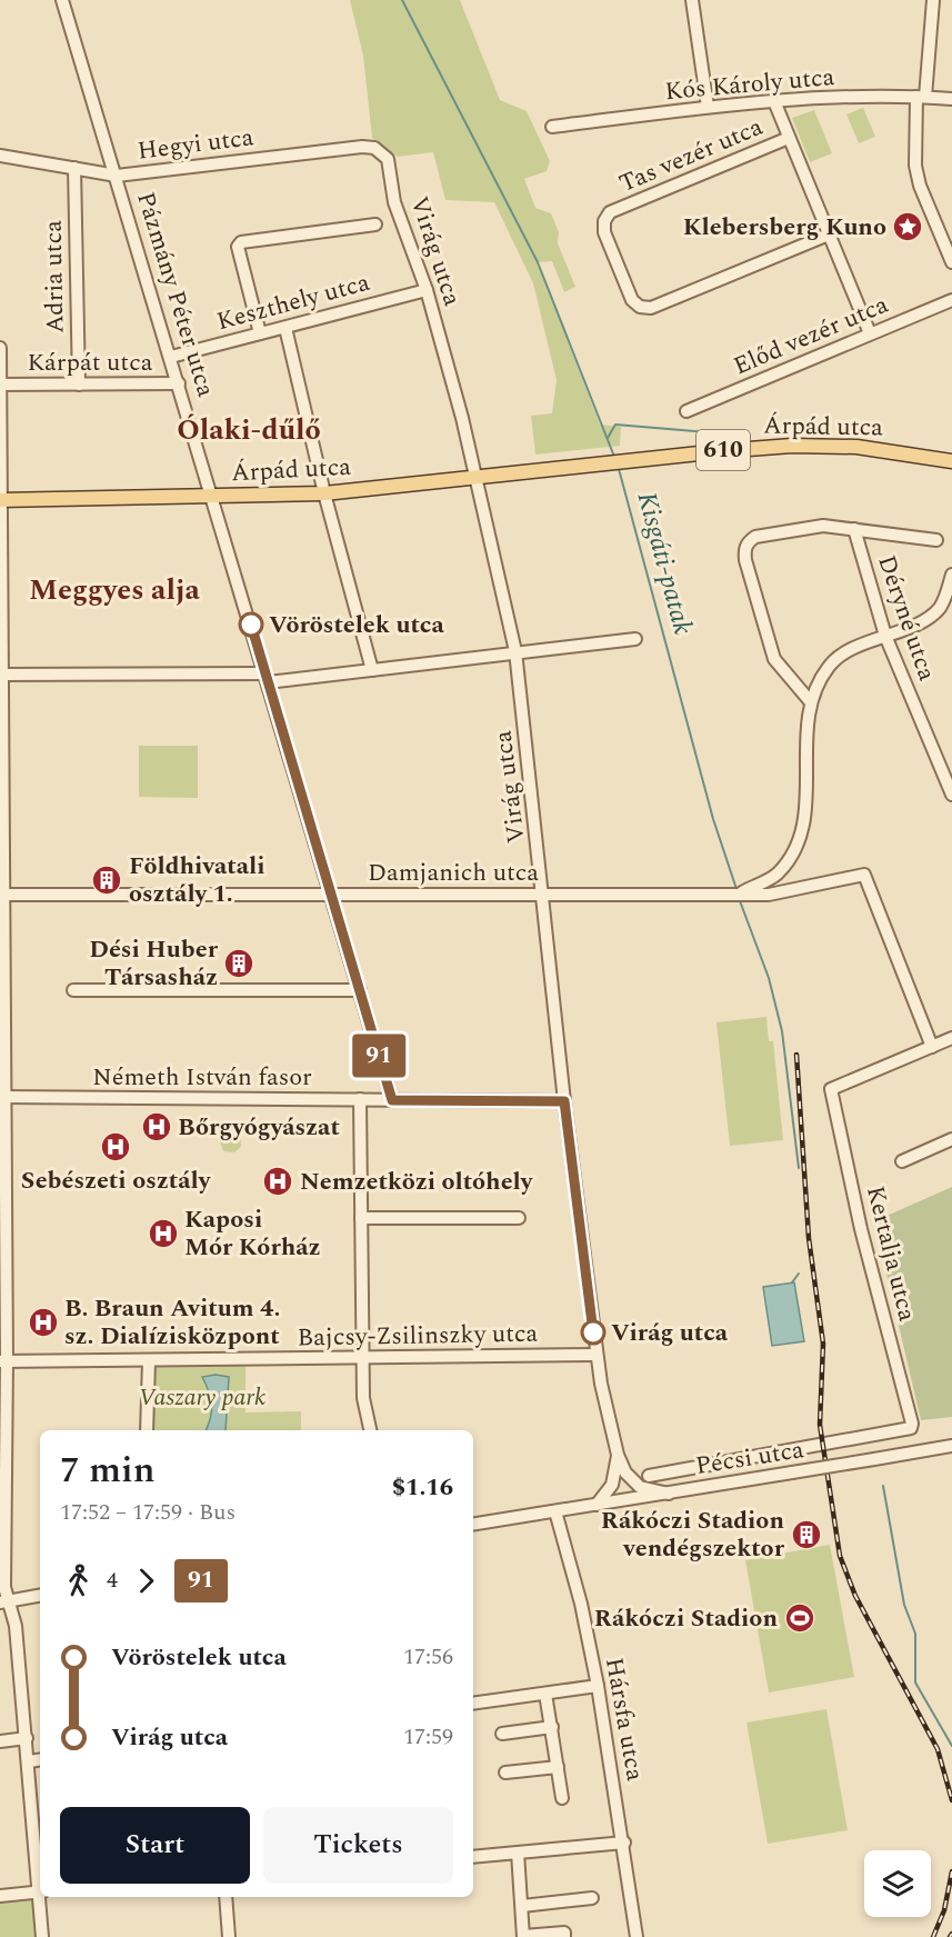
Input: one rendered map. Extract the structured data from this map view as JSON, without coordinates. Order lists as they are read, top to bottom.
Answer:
{
  "streets": {
    "main road": ["Árpád utca", "610"],
    "street": [
      "Kós Károly utca",
      "Hegyi utca",
      "Tas vezér utca",
      "Virág utca",
      "Adria utca",
      "Pázmány Péter utca",
      "Keszthely utca",
      "Előd vezér utca",
      "Kárpát utca",
      "Déryné utca",
      "Damjanich utca",
      "Németh István fasor",
      "Kertalja utca",
      "Bajcsy-Zsilinszky utca",
      "Pécsi utca",
      "Hársfa utca"
    ]
  },
  "crossings": [
    ["Hegyi utca", "Virág utca"],
    ["Hegyi utca", "Adria utca"],
    ["Hegyi utca", "Pázmány Péter utca"],
    ["Virág utca", "Keszthely utca"],
    ["Virág utca", "Árpád utca"],
    ["Virág utca", "Damjanich utca"],
    ["Virág utca", "Németh István fasor"],
    ["Virág utca", "Bajcsy-Zsilinszky utca"],
    ["Virág utca", "Pécsi utca"],
    ["Adria utca", "Kárpát utca"],
    ["Pázmány Péter utca", "Keszthely utca"],
    ["Pázmány Péter utca", "Kárpát utca"],
    ["Pázmány Péter utca", "Árpád utca"],
    ["Pázmány Péter utca", "Damjanich utca"],
    ["Pázmány Péter utca", "Németh István fasor"],
    ["Damjanich utca", "Kertalja utca"],
    ["Pécsi utca", "Hársfa utca"]
  ],
  "districts": ["Ólaki-dűlő", "Meggyes alja"],
  "water": ["Kisgáti-patak"],
  "parks": ["Vaszary park"],
  "places": {
    "place": ["Klebersberg Kuno"],
    "other": ["Vöröstelek utca", "Virág utca"],
    "building": ["Földhivatali osztály 1.", "Dési Huber Társasház", "Rákóczi Stadion vendégszektor"],
    "hospital": [
      "Bőrgyógyászat",
      "Sebészeti osztály",
      "Nemzetközi oltóhely",
      "Kaposi Mór Kórház",
      "B. Braun Avitum 4. sz. Dialízisközpont"
    ],
    "sports": ["Rákóczi Stadion"]
  },
  "lines": ["bus line 91"],
  "page": {
    "on_map": "91",
    "heading": ["7 min", "17:52 – 17:59 · Bus", "$1.16"],
    "legs": ["4", "91"],
    "list": [
      {
        "name": "Vöröstelek utca",
        "value": "17:56"
      },
      {
        "name": "Virág utca",
        "value": "17:59"
      }
    ],
    "buttons": ["Start", "Tickets"]
  }
}
